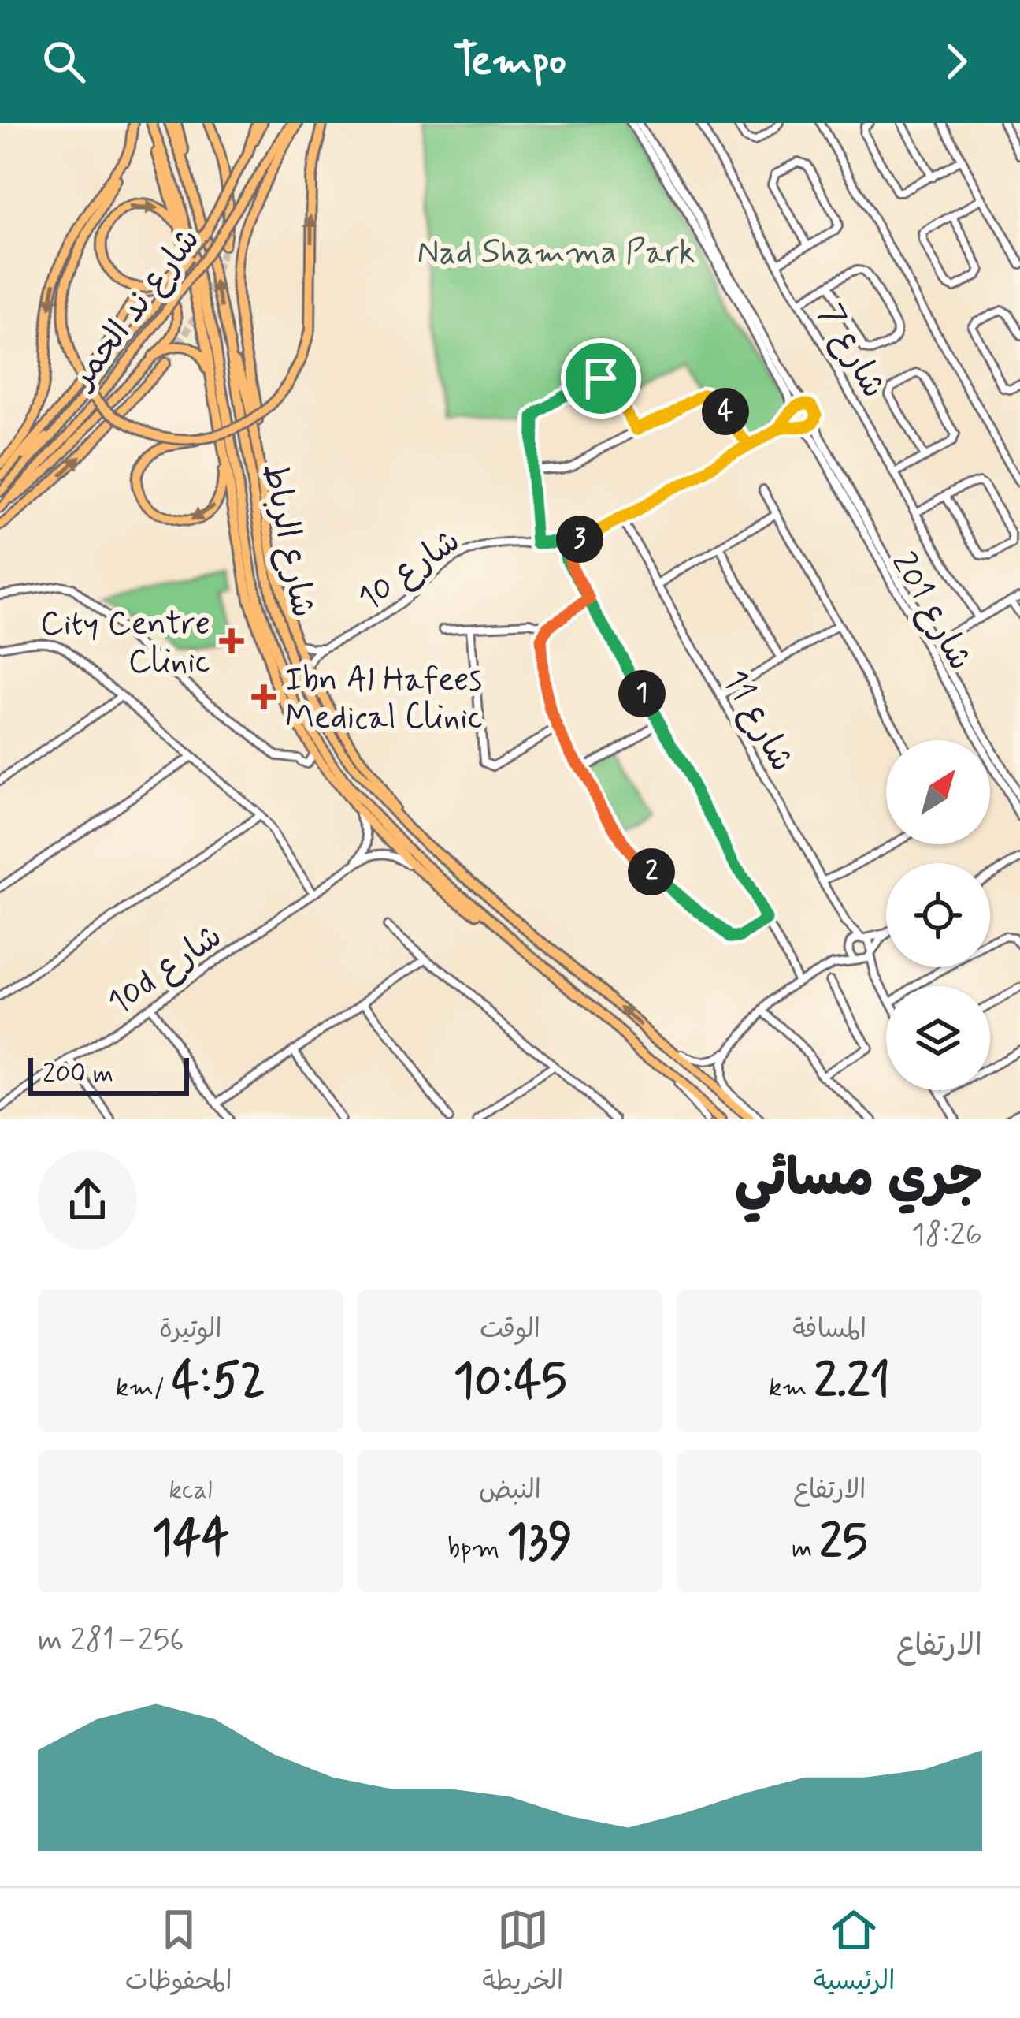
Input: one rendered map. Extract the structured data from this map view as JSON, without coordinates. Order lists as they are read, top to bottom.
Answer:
{
  "streets": {
    "highway": ["شارع الرباط"],
    "main road": ["شارع ند الحمر"],
    "street": [
      "شارع 7",
      "شارع 10",
      "شارع 201",
      "شارع 11",
      "10d شارع"
    ]
  },
  "crossings": [
    ["شارع 10", "شارع 201"],
    ["شارع 10", "شارع 11"]
  ],
  "parks": ["Nad Shamma Park"],
  "places": {
    "health": ["City Centre Clinic", "Ibn Al Hafees Medical Clinic"]
  },
  "scale_bar": "200 m",
  "north": "top right",
  "page": {
    "header": "Tempo",
    "pins": [
      "4",
      "3",
      "1",
      "2"
    ],
    "scale": "200 m",
    "heading": ["جري مسائي", "18:26"],
    "stats": [
      ["المسافة", "2.21 km"],
      ["الوقت", "10:45"],
      ["الوتيرة", "4:52 /km"],
      ["الارتفاع", "25 m"],
      ["النبض", "139 bpm"],
      ["kcal", "144"]
    ],
    "chart": ["الارتفاع", "256–281 m"],
    "tabs": ["الرئيسية", "الخريطة", "المحفوظات"]
  }
}
